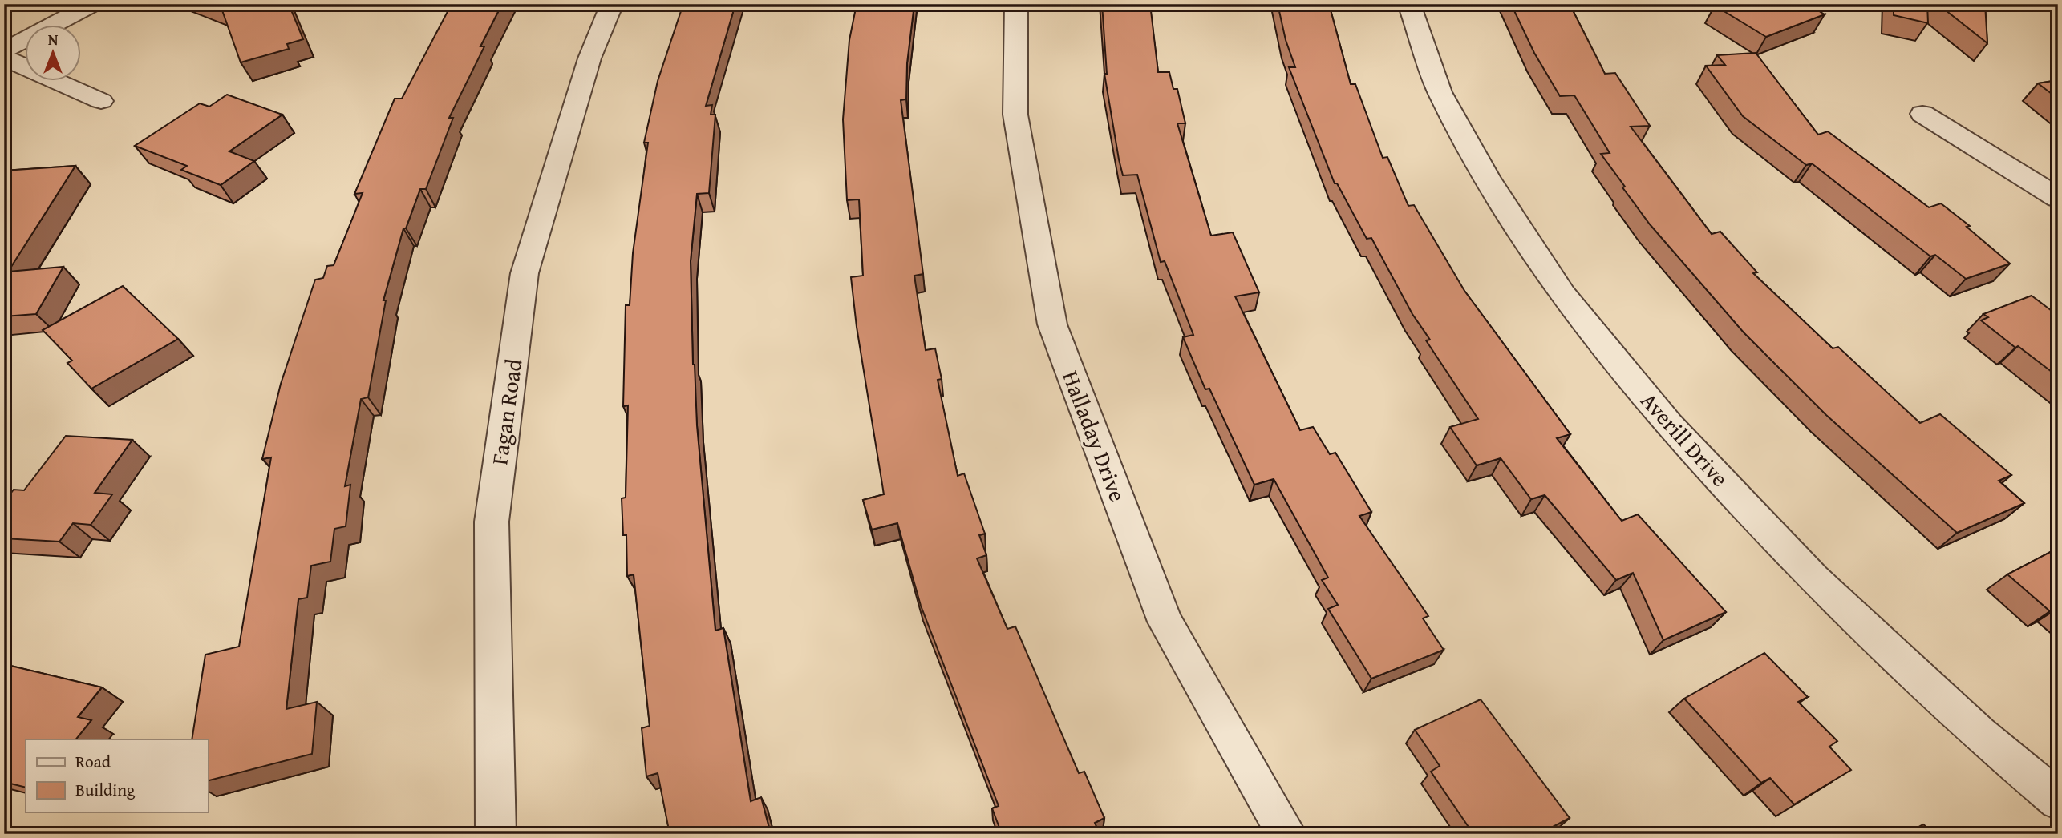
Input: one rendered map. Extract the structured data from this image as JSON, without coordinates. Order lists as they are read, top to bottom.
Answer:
{
  "streets": {
    "street": ["Fagan Road", "Halladay Drive", "Averill Drive"]
  },
  "legend": ["Road", "Building"],
  "north": "top"
}
